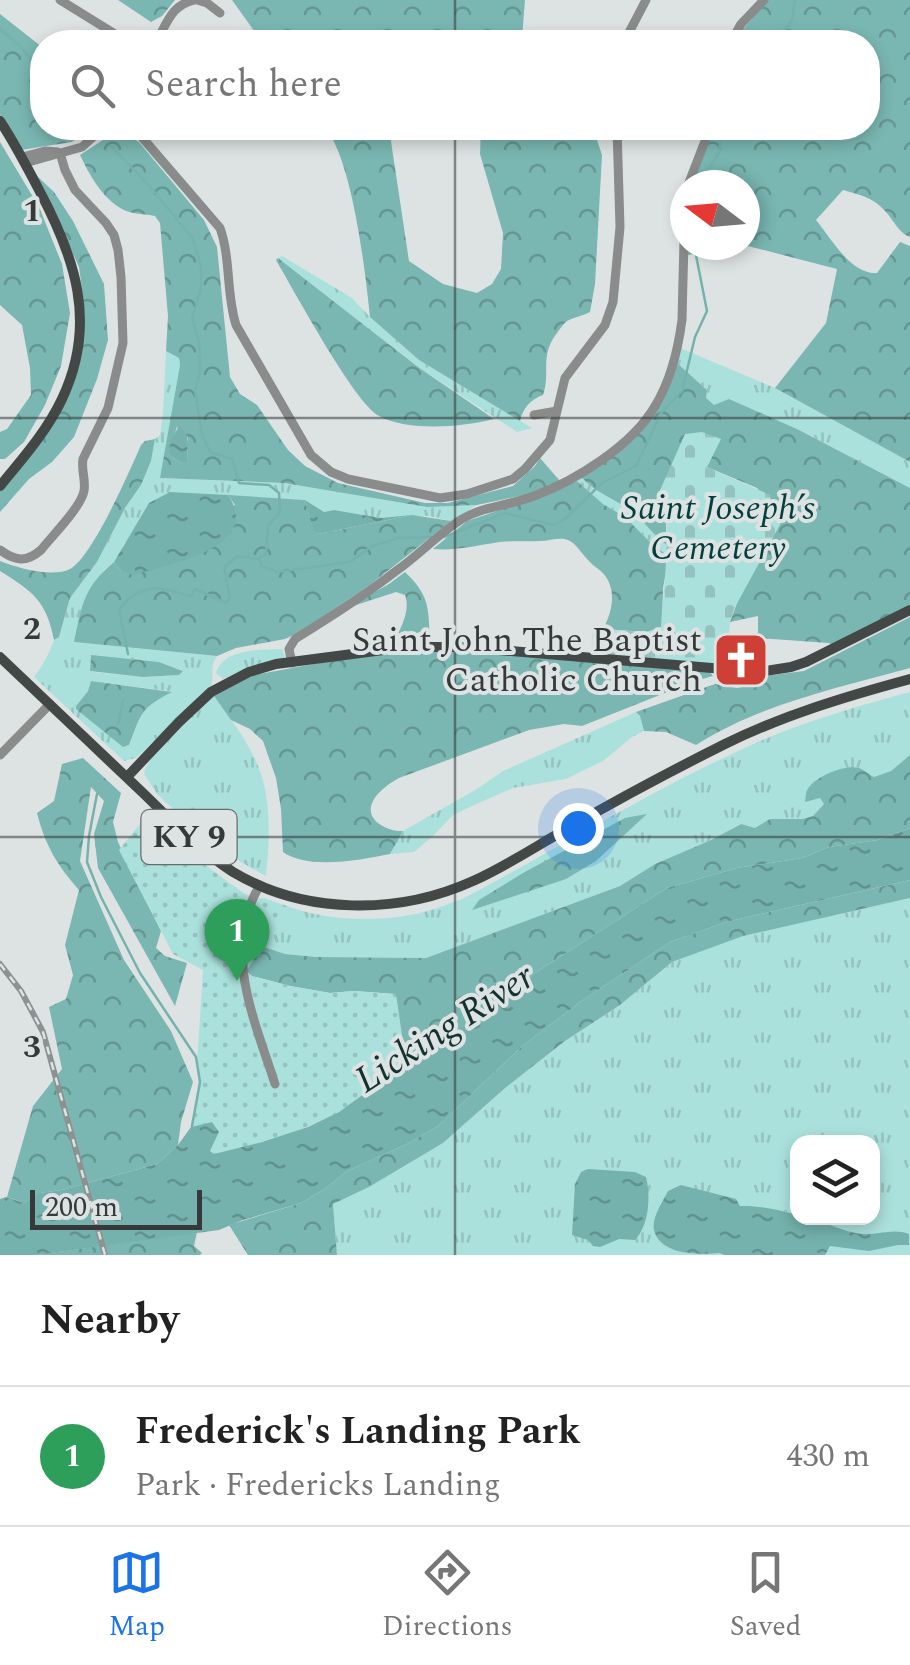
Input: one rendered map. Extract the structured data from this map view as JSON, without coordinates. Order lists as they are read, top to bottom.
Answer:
{
  "streets": {
    "main road": ["KY 9"]
  },
  "water": ["Licking River"],
  "parks": ["Saint Joseph’s Cemetery"],
  "places": {
    "church": ["Saint John The Baptist Catholic Church"]
  },
  "scale_bar": "200 m",
  "north": "left",
  "page": {
    "search": "Search here",
    "pins": "1",
    "scale": "200 m",
    "heading": "Nearby",
    "list": [
      {
        "mark": "1",
        "name": "Frederick's Landing Park",
        "note": "Park · Fredericks Landing",
        "value": "430 m"
      }
    ],
    "nav": ["Map", "Directions", "Saved"]
  },
  "grid": {
    "rows": ["1", "2", "3"]
  }
}
